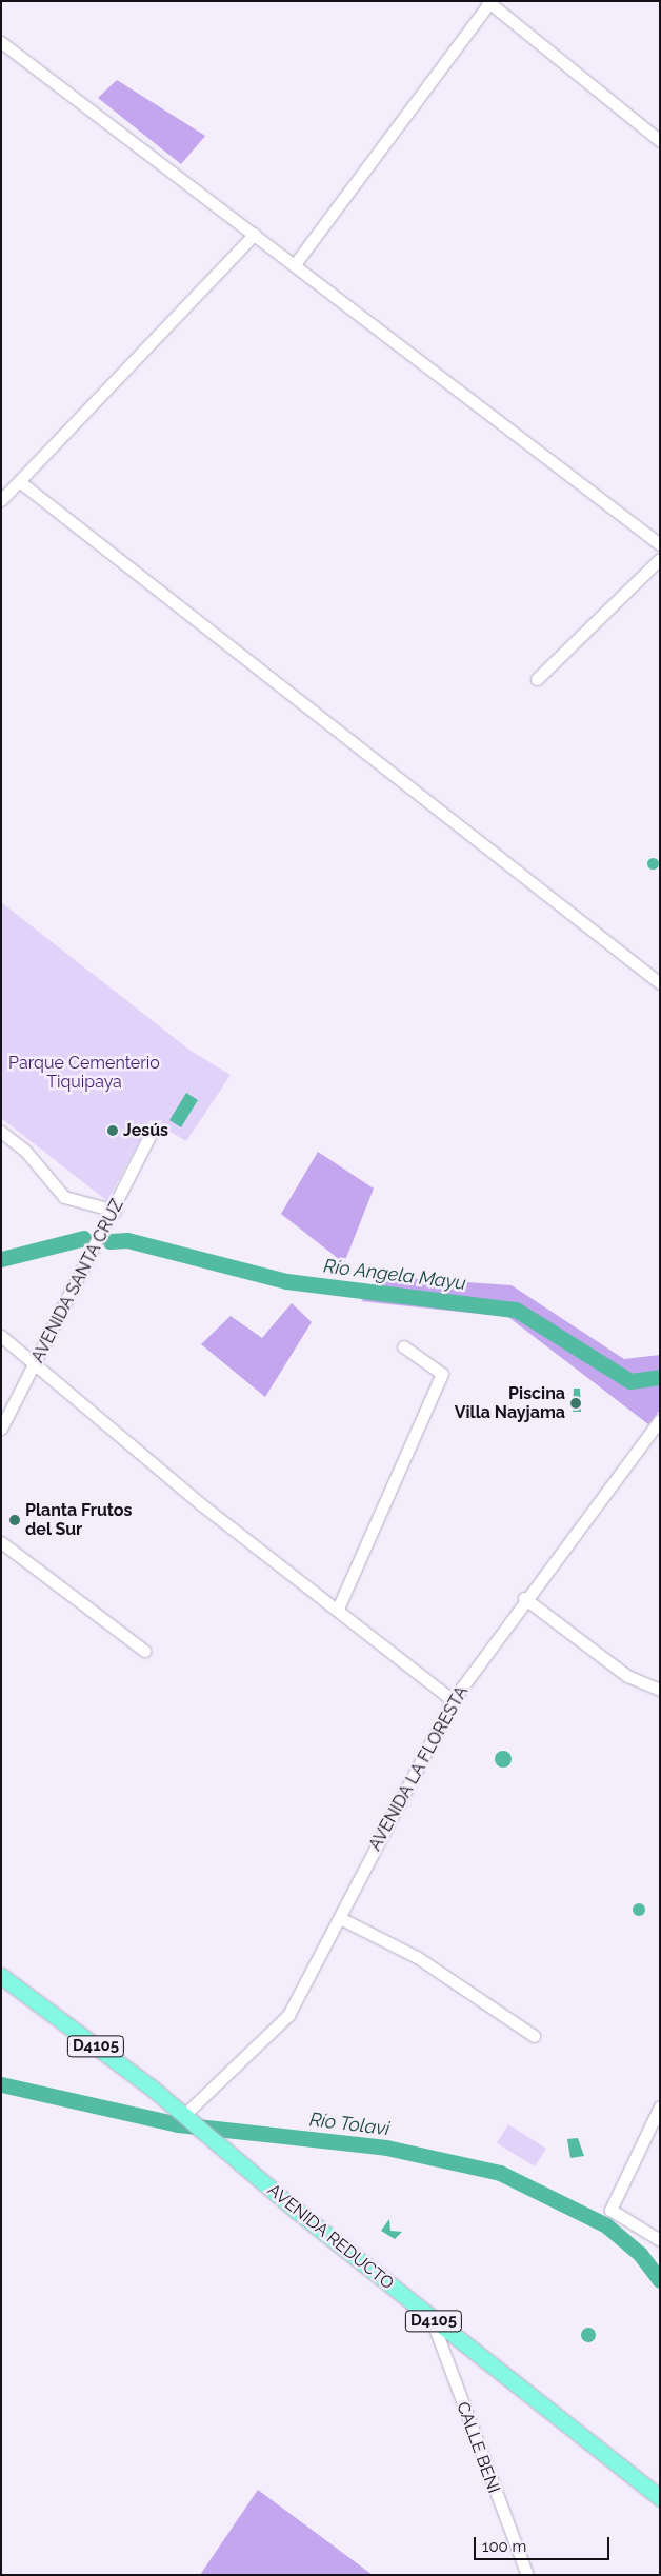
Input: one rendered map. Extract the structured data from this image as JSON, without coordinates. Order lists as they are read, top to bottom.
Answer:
{
  "streets": {
    "main road": ["D4105", "AVENIDA REDUCTO"],
    "street": ["AVENIDA SANTA CRUZ", "AVENIDA LA FLORESTA", "CALLE BENI"]
  },
  "crossings": [
    ["AVENIDA LA FLORESTA", "AVENIDA REDUCTO"],
    ["AVENIDA REDUCTO", "CALLE BENI"]
  ],
  "water": ["Río Angela Mayu", "Río Tolavi"],
  "parks": ["Parque Cementerio Tiquipaya"],
  "places": ["Jesús", "Piscina Villa Nayjama", "Planta Frutos del Sur"],
  "scale_bar": "100 m"
}
